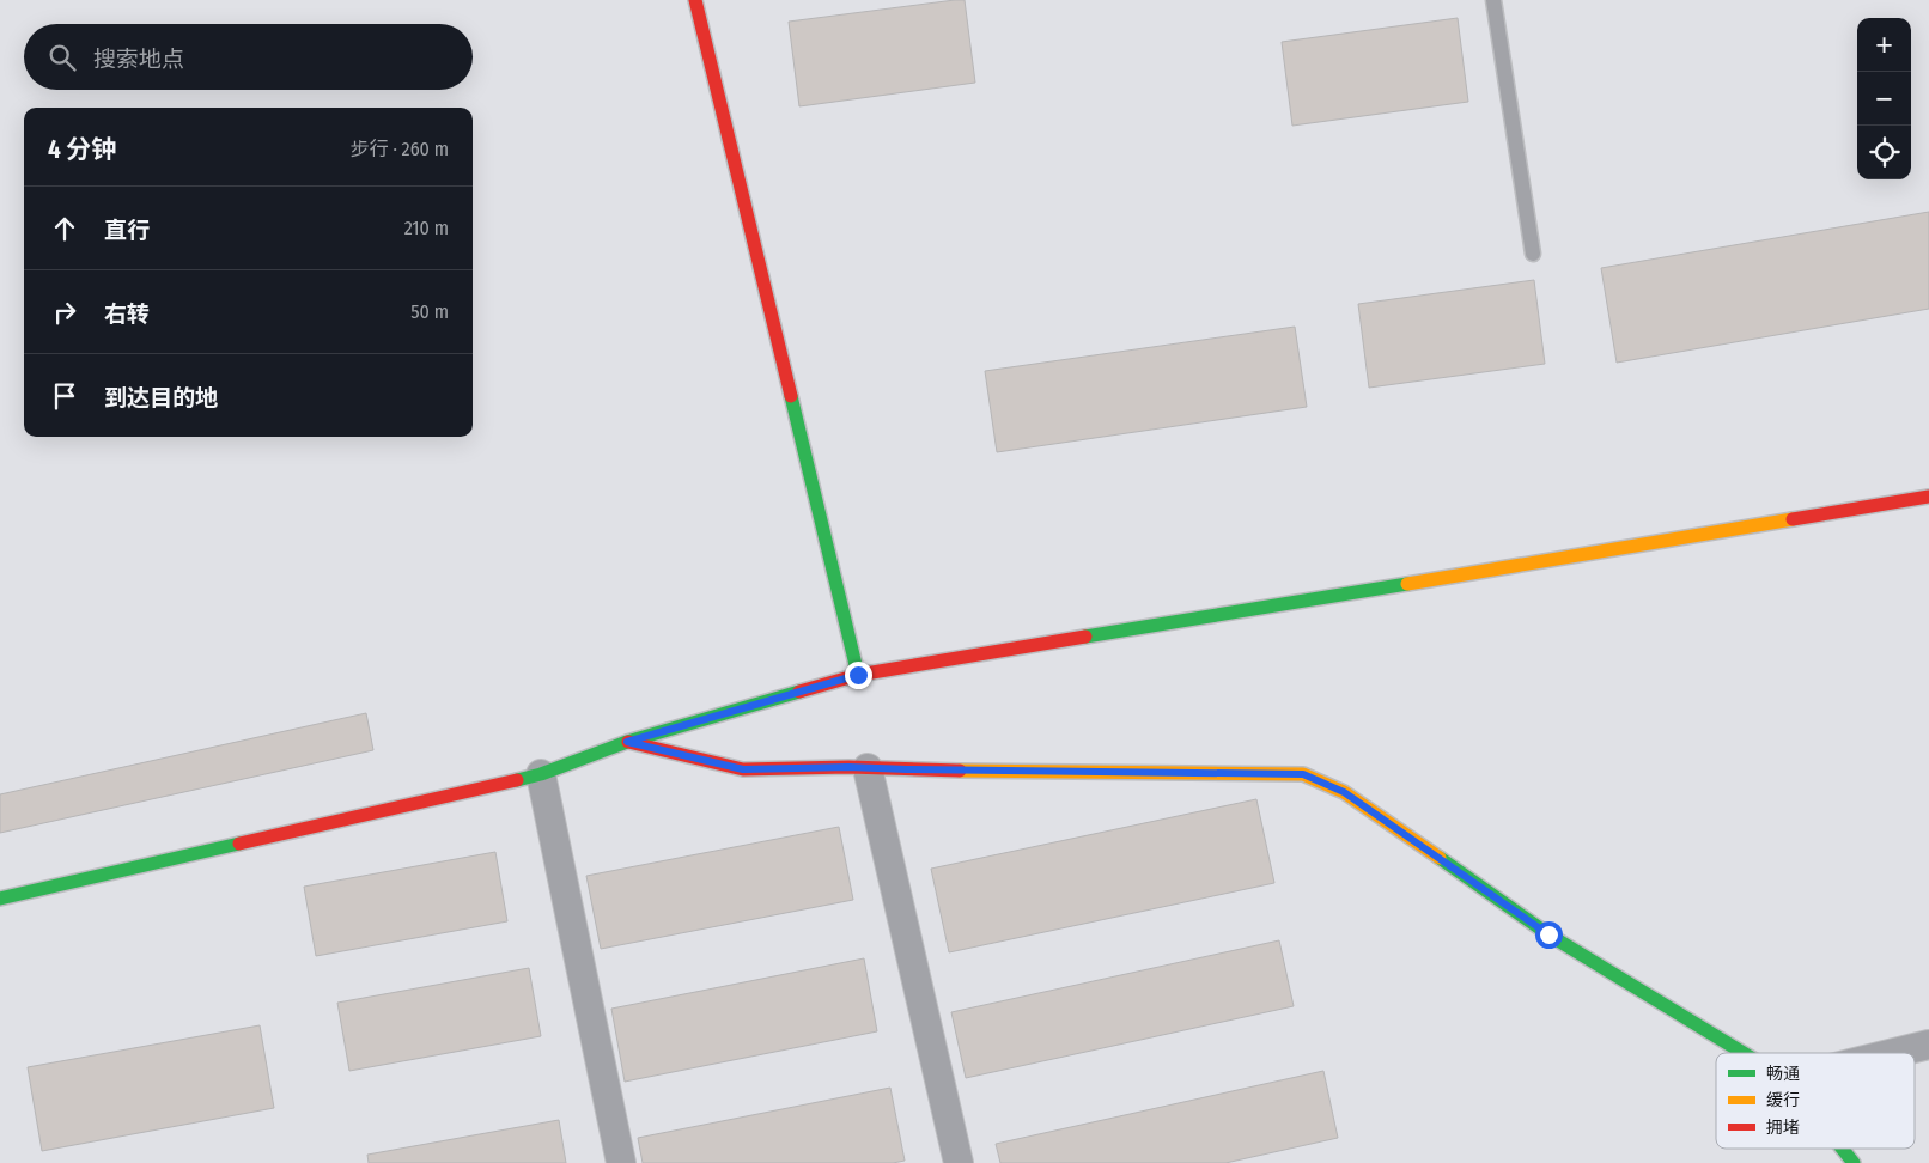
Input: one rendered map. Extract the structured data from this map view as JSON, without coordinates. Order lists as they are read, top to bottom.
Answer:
{
  "legend": ["畅通", "缓行", "拥堵"],
  "page": {
    "map_buttons": ["+", "−"],
    "search": "搜索地点",
    "heading": ["4 分钟", "步行 · 260 m"],
    "list": [
      ["直行", "210 m"],
      ["右转", "50 m"],
      "到达目的地"
    ]
  }
}
